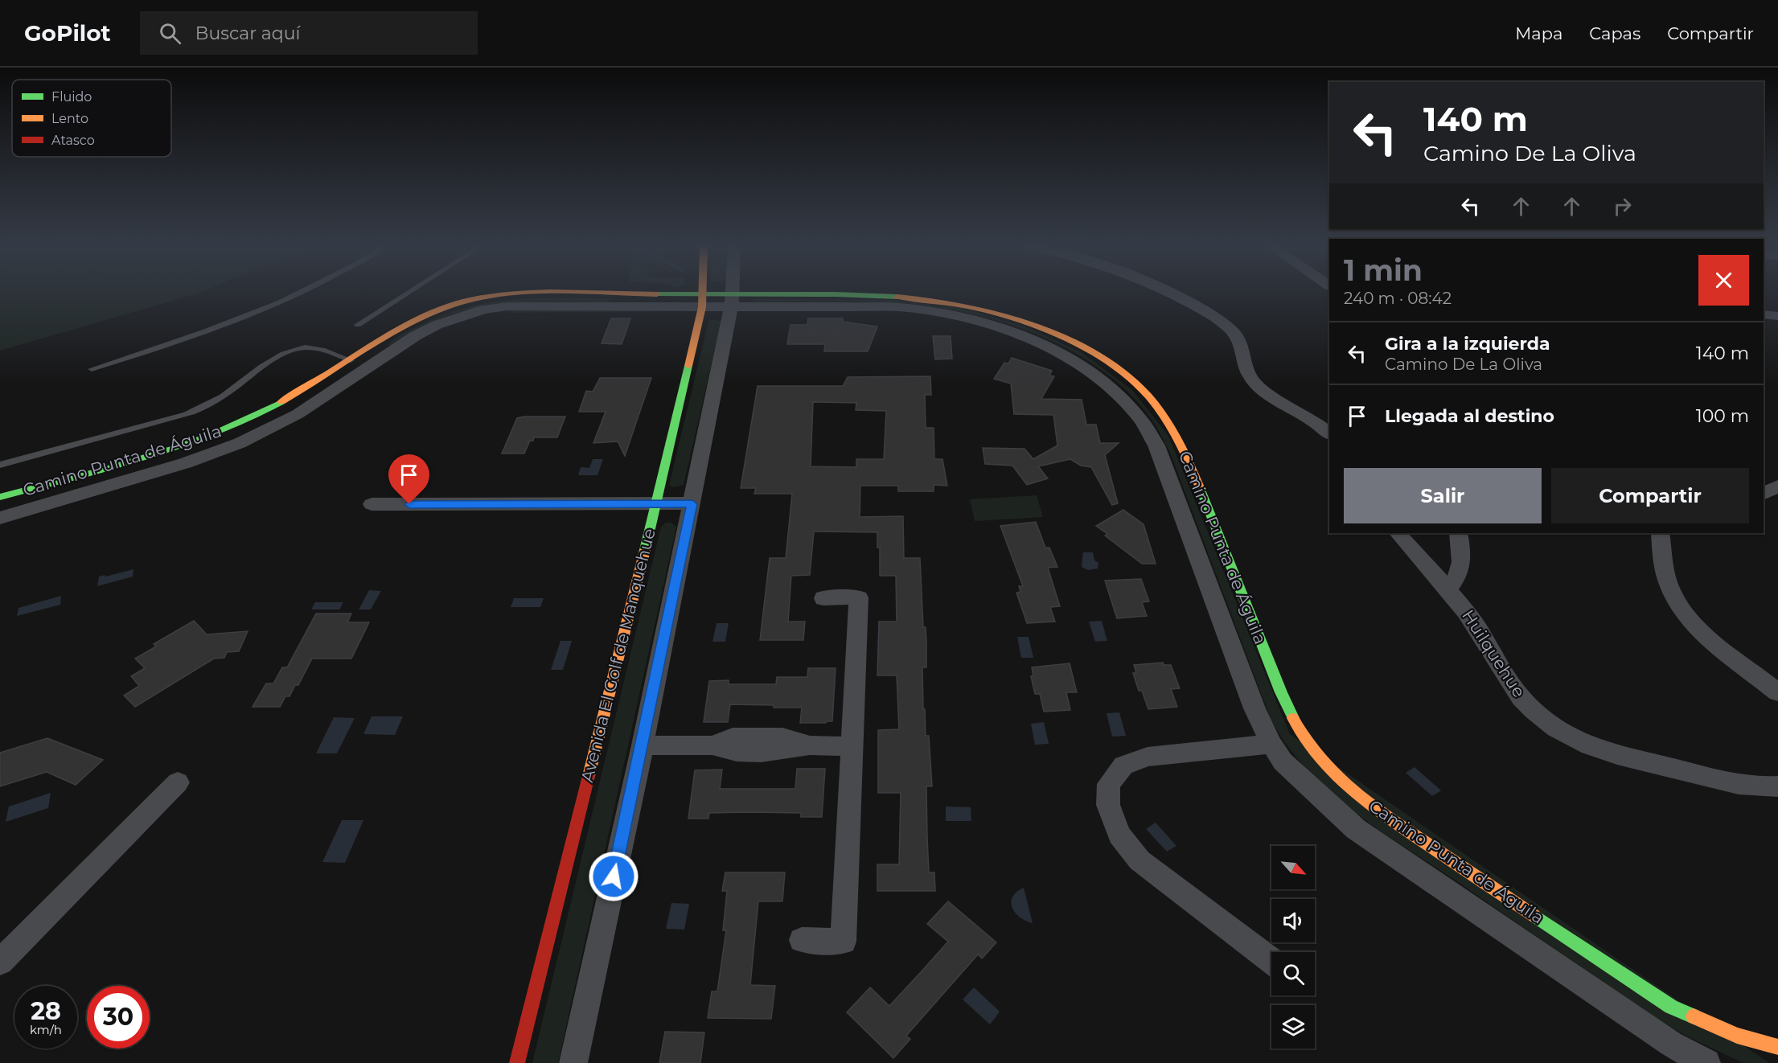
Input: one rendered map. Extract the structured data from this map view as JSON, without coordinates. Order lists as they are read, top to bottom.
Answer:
{
  "streets": {
    "street": ["Camino Punta de Águila", "Huilquehue", "Avenida El Golf de Manquehue"]
  },
  "crossings": [
    ["Camino Punta de Águila", "Avenida El Golf de Manquehue"]
  ],
  "legend": ["Fluido", "Lento", "Atasco"],
  "north": "bottom right",
  "page": {
    "header": "GoPilot",
    "search": "Buscar aquí",
    "nav": ["Mapa", "Capas", "Compartir"],
    "turn": ["140 m", "Camino De La Oliva"],
    "heading": ["1 min", "240 m · 08:42"],
    "list": [
      {
        "name": "Gira a la izquierda",
        "note": "Camino De La Oliva",
        "value": "140 m"
      },
      {
        "name": "Llegada al destino",
        "value": "100 m"
      }
    ],
    "buttons": ["Salir", "Compartir"],
    "speed": "28 km/h",
    "limit": "30"
  }
}
